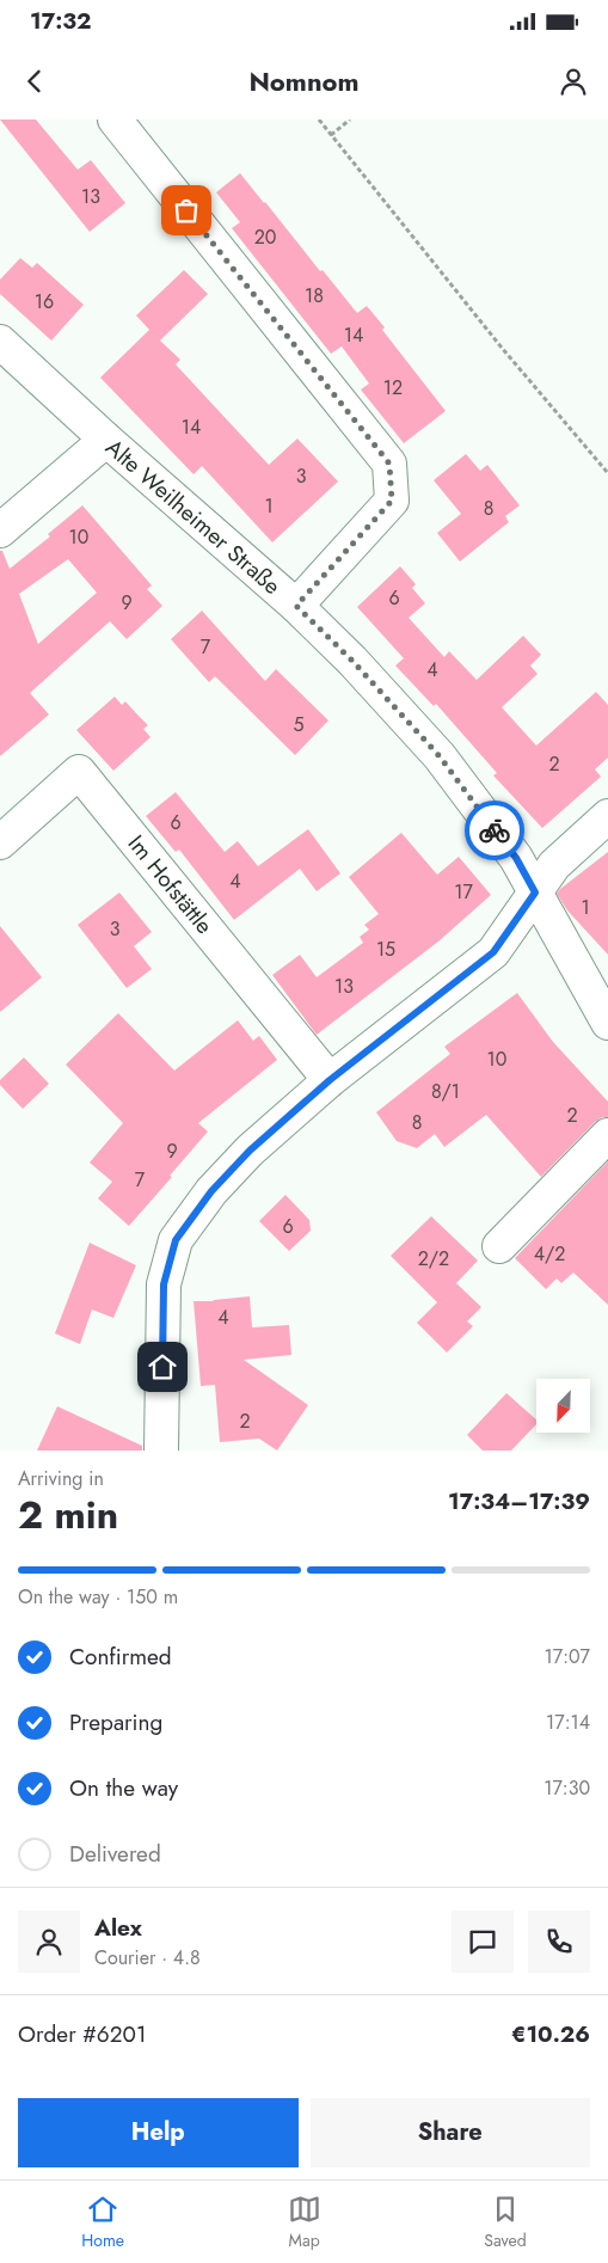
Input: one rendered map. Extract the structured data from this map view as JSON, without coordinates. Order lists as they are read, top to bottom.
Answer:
{
  "streets": {
    "street": ["Alte Weilheimer Straße", "Im Hofstättle"]
  },
  "house_numbers": [
    "13",
    "20",
    "18",
    "16",
    "14",
    "12",
    "14",
    "3",
    "1",
    "8",
    "10",
    "6",
    "9",
    "7",
    "4",
    "5",
    "2",
    "6",
    "4",
    "17",
    "1",
    "3",
    "15",
    "13",
    "10",
    "8/1",
    "2",
    "8",
    "9",
    "7",
    "6",
    "4/2",
    "2/2",
    "4",
    "2"
  ],
  "north": "bottom left",
  "page": {
    "status": "17:32",
    "header": "Nomnom",
    "heading": ["2 min", "Arriving in", "17:34–17:39"],
    "panel": [
      "Alex",
      "Courier · 4.8",
      "Order #6201",
      "€10.26"
    ],
    "bar": "On the way · 150 m",
    "list": [
      ["Confirmed", "17:07"],
      ["Preparing", "17:14"],
      ["On the way", "17:30"],
      "Delivered"
    ],
    "buttons": ["Help", "Share"],
    "tabs": ["Home", "Map", "Saved"]
  }
}
